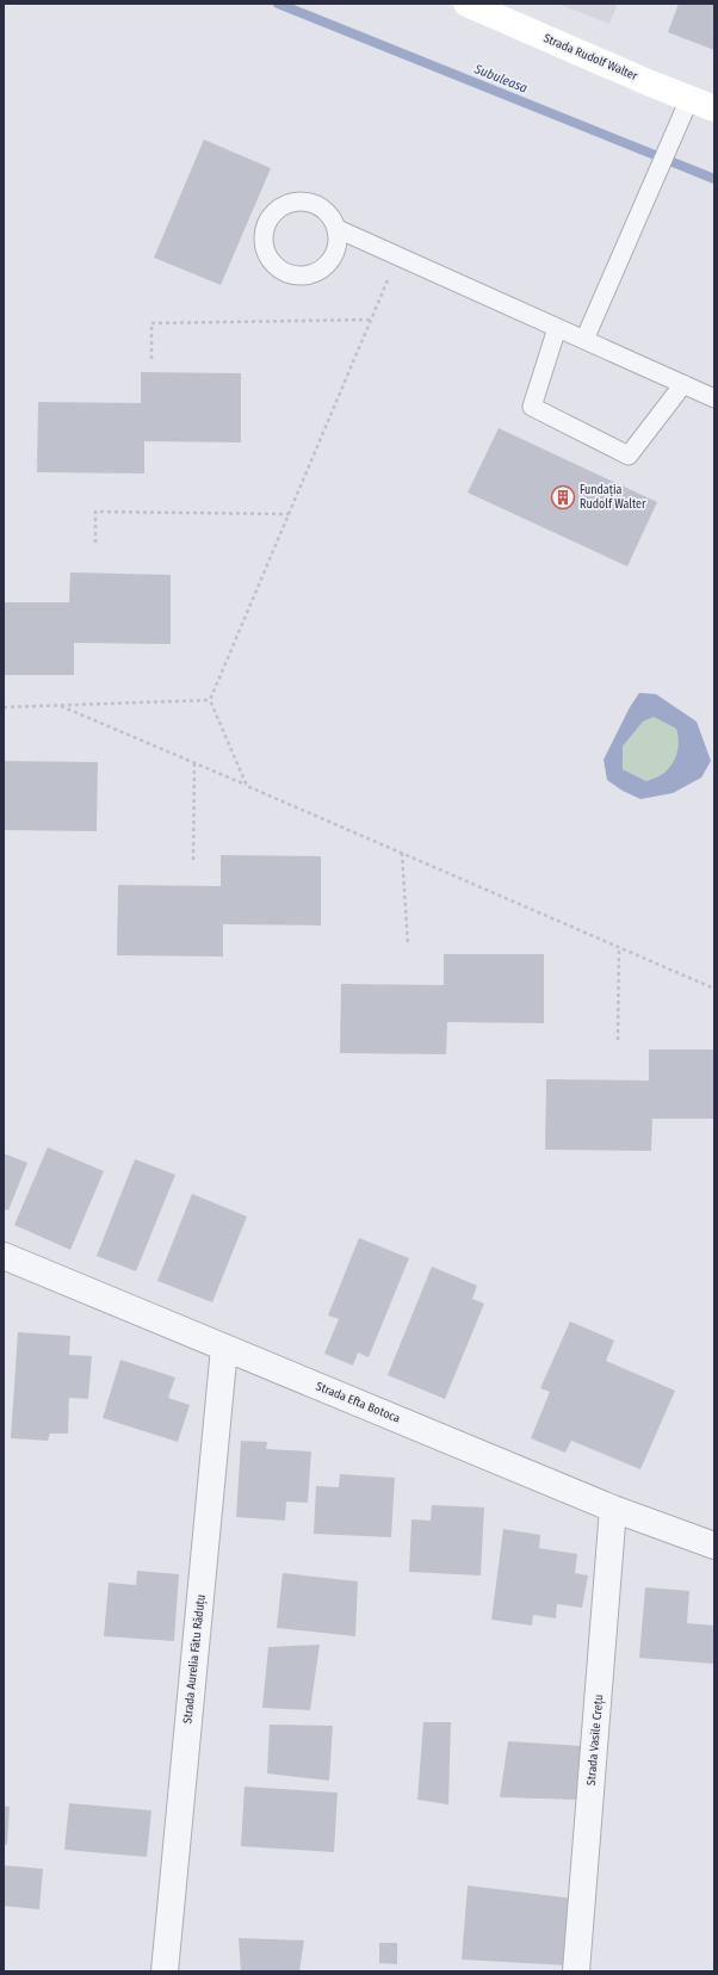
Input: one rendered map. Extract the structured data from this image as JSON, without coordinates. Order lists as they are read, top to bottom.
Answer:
{
  "streets": {
    "street": [
      "Strada Rudolf Walter",
      "Strada Efta Botoca",
      "Strada Aurelia Fătu Răduțu",
      "Strada Vasile Crețu"
    ]
  },
  "crossings": [
    ["Strada Efta Botoca", "Strada Aurelia Fătu Răduțu"],
    ["Strada Efta Botoca", "Strada Vasile Crețu"]
  ],
  "water": ["Subuleasa"],
  "places": {
    "building": ["Fundația Rudolf Walter"]
  }
}
